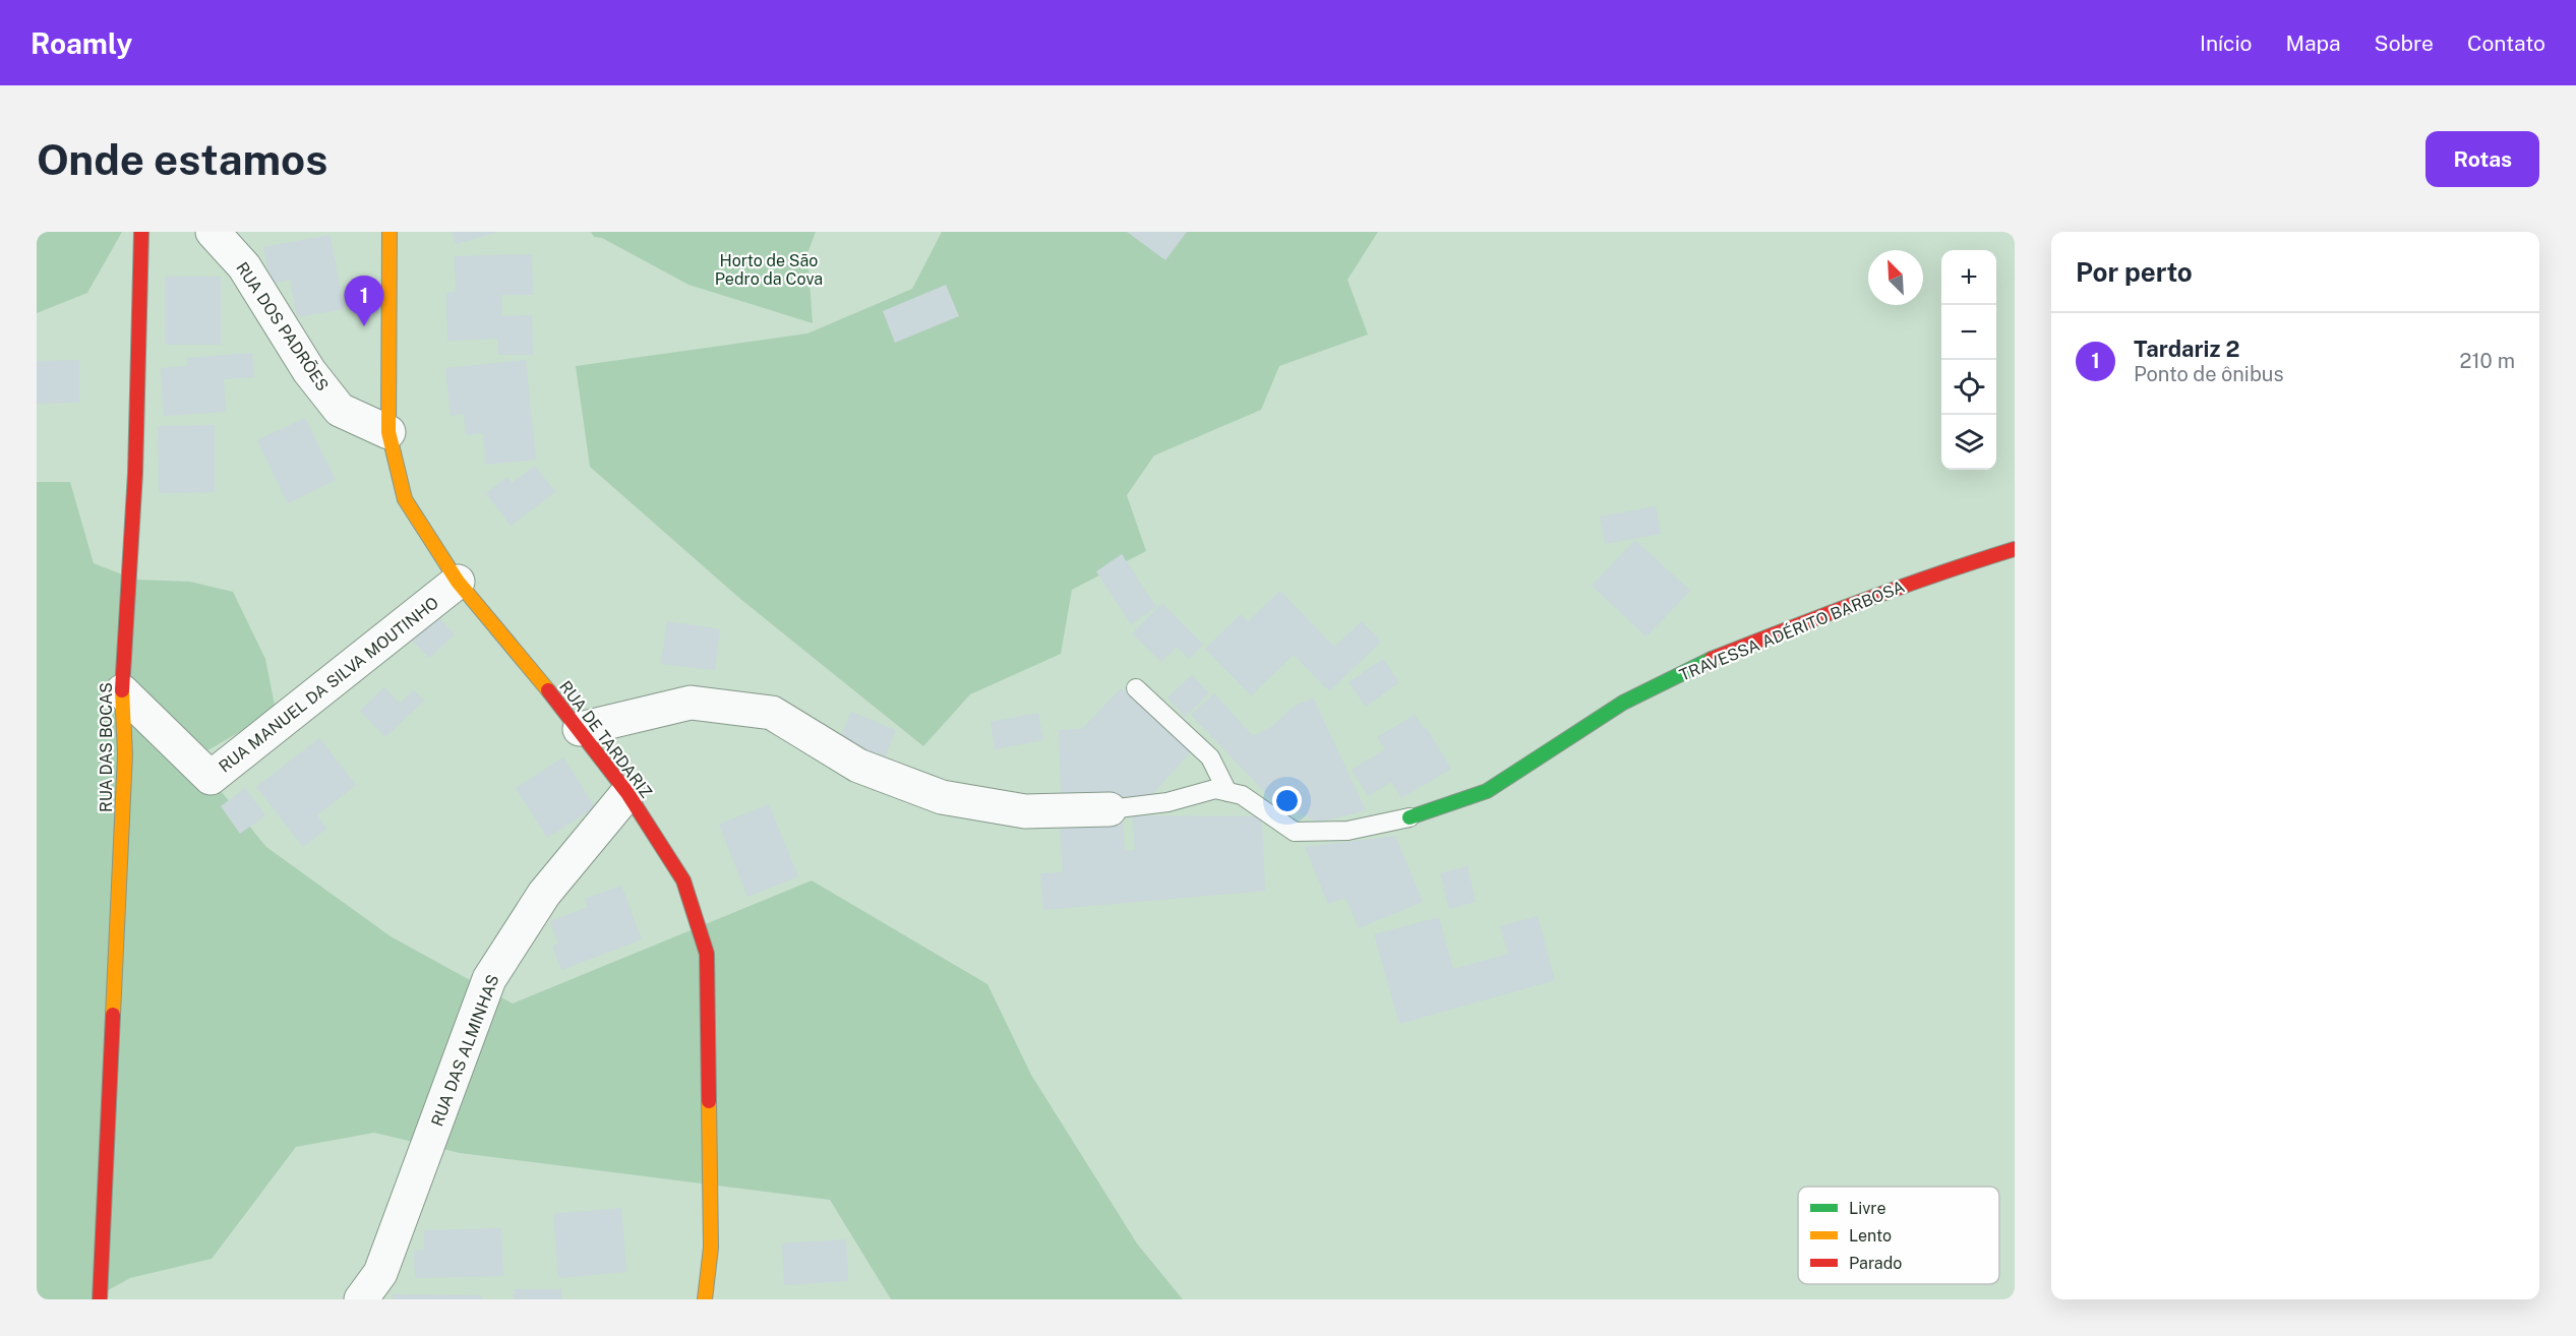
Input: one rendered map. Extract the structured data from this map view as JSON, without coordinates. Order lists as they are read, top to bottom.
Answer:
{
  "streets": {
    "street": [
      "RUA DOS PADRÕES",
      "TRAVESSA ADÉRITO BARBOSA",
      "RUA MANUEL DA SILVA MOUTINHO",
      "RUA DE TARDARIZ",
      "RUA DAS BOCAS",
      "RUA DAS ALMINHAS"
    ]
  },
  "crossings": [
    ["RUA DOS PADRÕES", "RUA DE TARDARIZ"],
    ["RUA MANUEL DA SILVA MOUTINHO", "RUA DE TARDARIZ"],
    ["RUA MANUEL DA SILVA MOUTINHO", "RUA DAS BOCAS"],
    ["RUA DE TARDARIZ", "RUA DAS ALMINHAS"]
  ],
  "parks": ["Horto de São Pedro da Cova"],
  "legend": ["Livre", "Lento", "Parado"],
  "north": "top left",
  "page": {
    "header": "Roamly",
    "nav": [
      "Início",
      "Mapa",
      "Sobre",
      "Contato"
    ],
    "buttons": "Rotas",
    "title": "Onde estamos",
    "heading": "Por perto",
    "map_buttons": ["+", "−"],
    "pins": "1",
    "list": [
      {
        "mark": "1",
        "name": "Tardariz 2",
        "note": "Ponto de ônibus",
        "value": "210 m"
      }
    ]
  }
}
